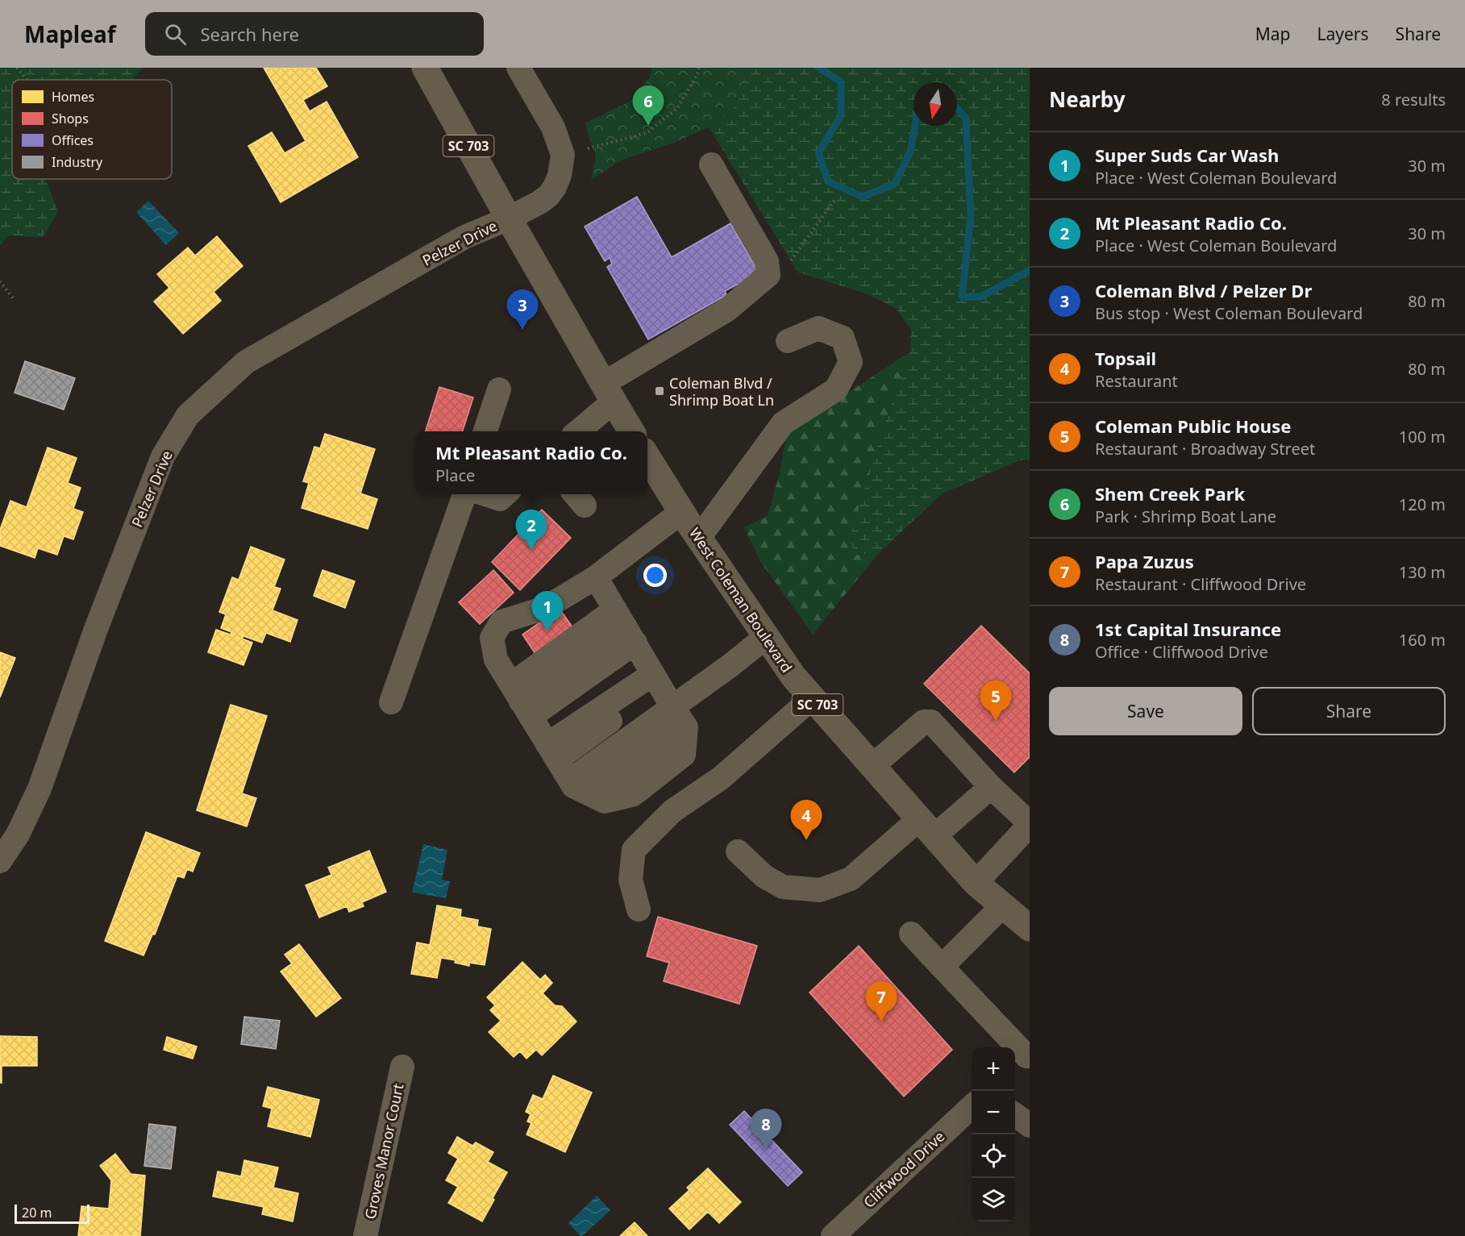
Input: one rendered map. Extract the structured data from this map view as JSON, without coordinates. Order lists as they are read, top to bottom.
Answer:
{
  "streets": {
    "main road": ["SC 703", "West Coleman Boulevard"],
    "street": ["Pelzer Drive", "Groves Manor Court", "Cliffwood Drive"]
  },
  "crossings": [
    ["SC 703", "Pelzer Drive"]
  ],
  "places": {
    "transit": ["Coleman Blvd / Shrimp Boat Ln"]
  },
  "legend": [
    "Homes",
    "Shops",
    "Offices",
    "Industry"
  ],
  "scale_bar": "20 m",
  "north": "bottom",
  "page": {
    "header": "Mapleaf",
    "search": "Search here",
    "nav": ["Map", "Layers", "Share"],
    "heading": ["Nearby", "8 results"],
    "pins": [
      "6",
      "3",
      "2",
      "1",
      "5",
      "4",
      "7",
      "8"
    ],
    "list": [
      {
        "mark": "1",
        "name": "Super Suds Car Wash",
        "note": "Place · West Coleman Boulevard",
        "value": "30 m"
      },
      {
        "mark": "2",
        "name": "Mt Pleasant Radio Co.",
        "note": "Place · West Coleman Boulevard",
        "value": "30 m"
      },
      {
        "mark": "3",
        "name": "Coleman Blvd / Pelzer Dr",
        "note": "Bus stop · West Coleman Boulevard",
        "value": "80 m"
      },
      {
        "mark": "4",
        "name": "Topsail",
        "note": "Restaurant",
        "value": "80 m"
      },
      {
        "mark": "5",
        "name": "Coleman Public House",
        "note": "Restaurant · Broadway Street",
        "value": "100 m"
      },
      {
        "mark": "6",
        "name": "Shem Creek Park",
        "note": "Park · Shrimp Boat Lane",
        "value": "120 m"
      },
      {
        "mark": "7",
        "name": "Papa Zuzus",
        "note": "Restaurant · Cliffwood Drive",
        "value": "130 m"
      },
      {
        "mark": "8",
        "name": "1st Capital Insurance",
        "note": "Office · Cliffwood Drive",
        "value": "160 m"
      }
    ],
    "popup": ["Mt Pleasant Radio Co.", "Place"],
    "buttons": ["Save", "Share"],
    "map_buttons": ["+", "−"],
    "scale": "20 m"
  }
}
